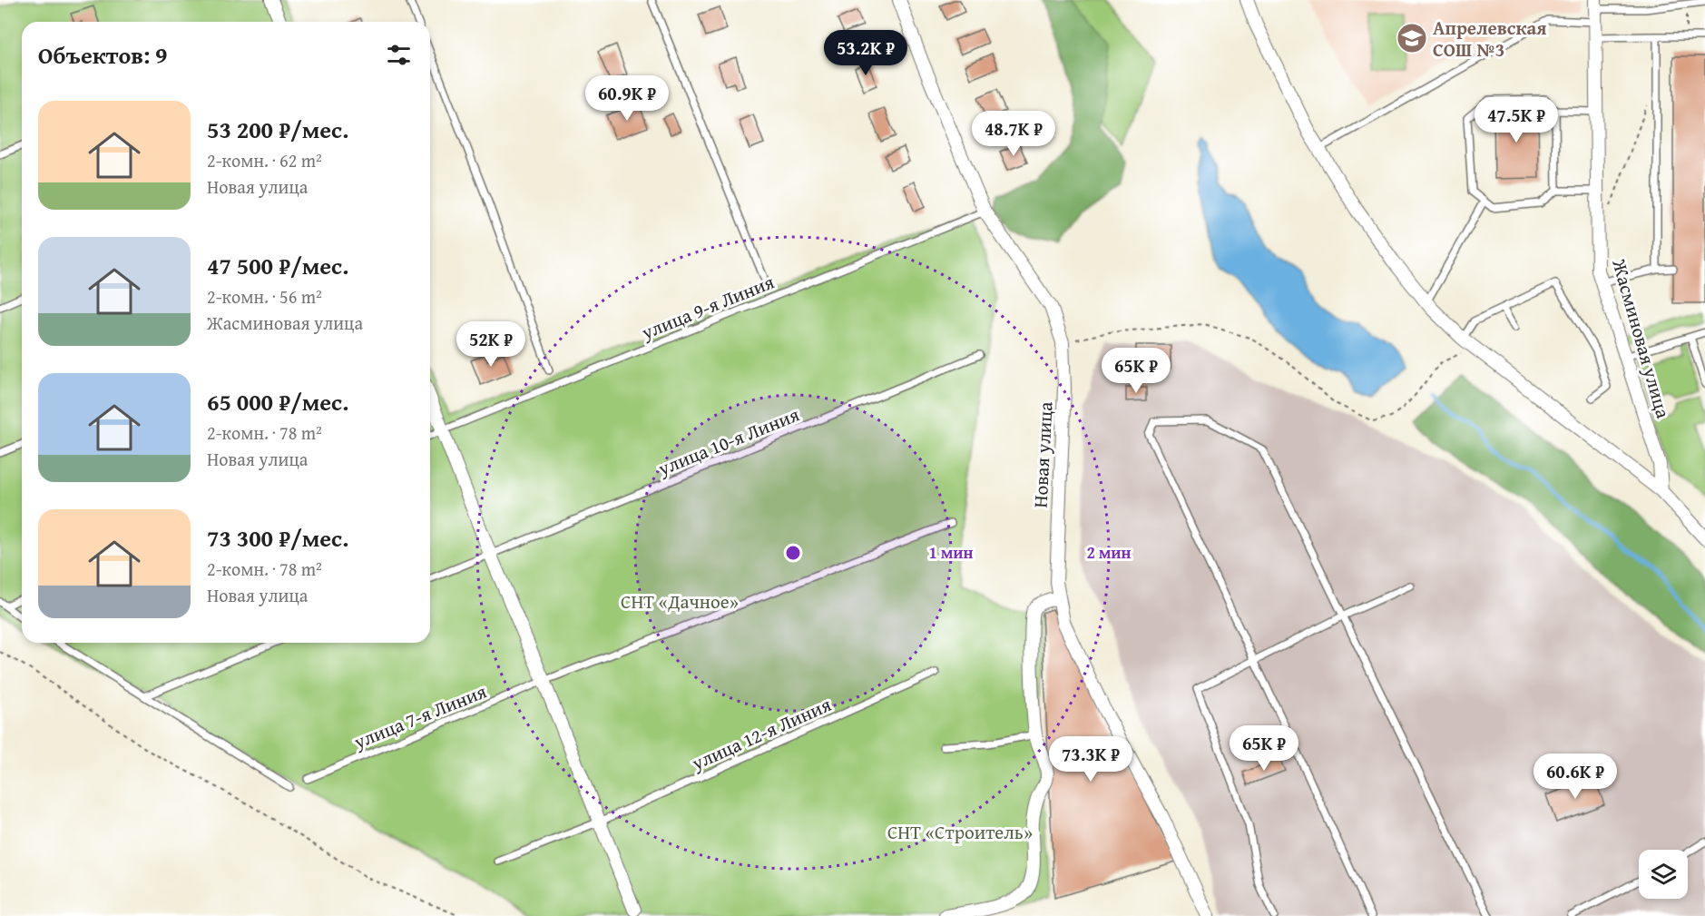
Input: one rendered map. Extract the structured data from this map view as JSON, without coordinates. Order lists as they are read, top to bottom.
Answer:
{
  "streets": {
    "street": ["Жасминовая улица", "Новая улица"],
    "lane": [
      "улица 9-я Линия",
      "улица 10-я Линия",
      "улица 7-я Линия",
      "улица 12-я Линия"
    ]
  },
  "crossings": [
    ["улица 9-я Линия", "Новая улица"]
  ],
  "parks": ["СНТ «Дачное»", "СНТ «Строитель»"],
  "places": {
    "school or university": ["Апрелевская СОШ №3"]
  },
  "page": {
    "heading": "Объектов: 9",
    "price": [
      "53.2K ₽",
      "60.9K ₽",
      "47.5K ₽",
      "48.7K ₽",
      "52K ₽",
      "65K ₽",
      "65K ₽",
      "73.3K ₽",
      "60.6K ₽"
    ],
    "list": [
      {
        "name": "53 200 ₽/мес.",
        "note": "2-комн. · 62 m² · Новая улица"
      },
      {
        "name": "47 500 ₽/мес.",
        "note": "2-комн. · 56 m² · Жасминовая улица"
      },
      {
        "name": "65 000 ₽/мес.",
        "note": "2-комн. · 78 m² · Новая улица"
      },
      {
        "name": "73 300 ₽/мес.",
        "note": "2-комн. · 78 m² · Новая улица"
      }
    ]
  },
  "rings": ["1 мин", "2 мин"]
}
